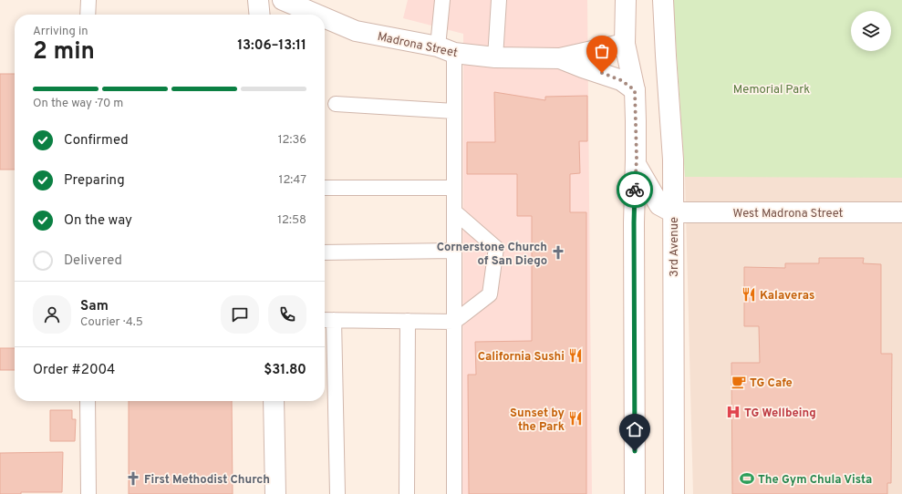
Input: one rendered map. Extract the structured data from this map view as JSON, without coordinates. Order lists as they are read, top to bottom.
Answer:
{
  "streets": {
    "main road": ["Madrona Street", "West Madrona Street", "3rd Avenue"]
  },
  "crossings": [
    ["West Madrona Street", "3rd Avenue"]
  ],
  "parks": ["Memorial Park"],
  "places": {
    "church": ["Cornerstone Church of San Diego", "First Methodist Church"],
    "restaurant": ["Kalaveras", "California Sushi", "Sunset by the Park"],
    "cafe": ["TG Cafe"],
    "hospital": ["TG Wellbeing"],
    "sports": ["The Gym Chula Vista"]
  },
  "page": {
    "heading": ["2 min", "Arriving in", "13:06–13:11"],
    "panel": [
      "Sam",
      "Courier · 4.5",
      "Order #2004",
      "$31.80"
    ],
    "bar": "On the way · 70 m",
    "list": [
      ["Confirmed", "12:36"],
      ["Preparing", "12:47"],
      ["On the way", "12:58"],
      "Delivered"
    ]
  }
}
